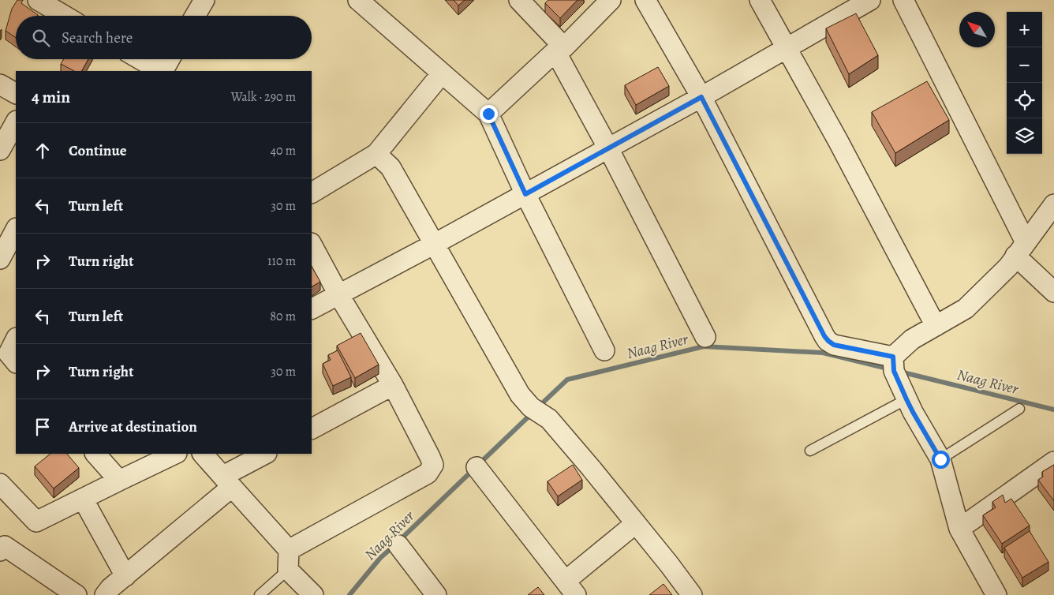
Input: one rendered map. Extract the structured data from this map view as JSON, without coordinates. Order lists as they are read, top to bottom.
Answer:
{
  "water": ["Naag River"],
  "north": "top left",
  "page": {
    "map_buttons": ["+", "−"],
    "search": "Search here",
    "heading": ["4 min", "Walk · 290 m"],
    "list": [
      ["Continue", "40 m"],
      ["Turn left", "30 m"],
      ["Turn right", "110 m"],
      ["Turn left", "80 m"],
      ["Turn right", "30 m"],
      "Arrive at destination"
    ]
  }
}
